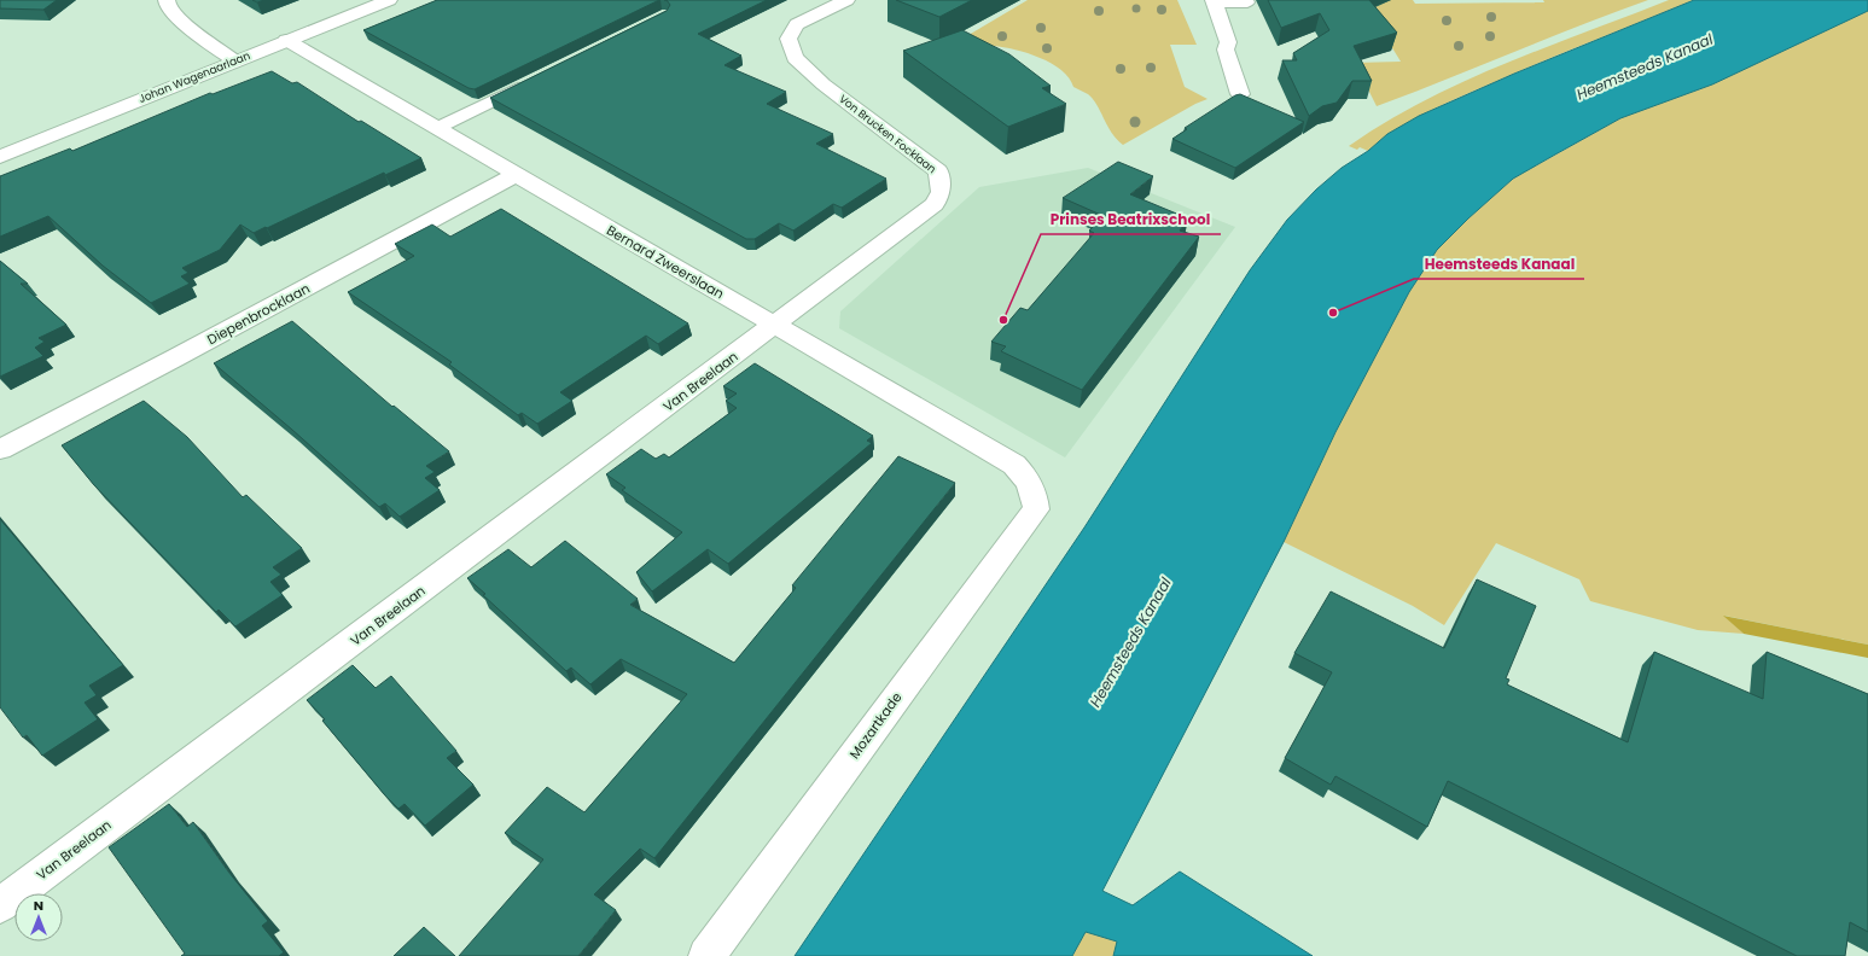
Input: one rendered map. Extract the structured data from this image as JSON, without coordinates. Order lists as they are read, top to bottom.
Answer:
{
  "streets": {
    "street": [
      "Johan Wagenaarlaan",
      "Von Brucken Focklaan",
      "Bernard Zweerslaan",
      "Diepenbrocklaan",
      "Van Breelaan",
      "Mozartkade"
    ]
  },
  "crossings": [
    ["Johan Wagenaarlaan", "Bernard Zweerslaan"],
    ["Von Brucken Focklaan", "Bernard Zweerslaan"],
    ["Von Brucken Focklaan", "Van Breelaan"],
    ["Bernard Zweerslaan", "Diepenbrocklaan"],
    ["Bernard Zweerslaan", "Van Breelaan"],
    ["Bernard Zweerslaan", "Mozartkade"]
  ],
  "water": ["Heemsteeds Kanaal"],
  "places": ["Heemsteeds Kanaal", "Prinses Beatrixschool"],
  "north": "top"
}
